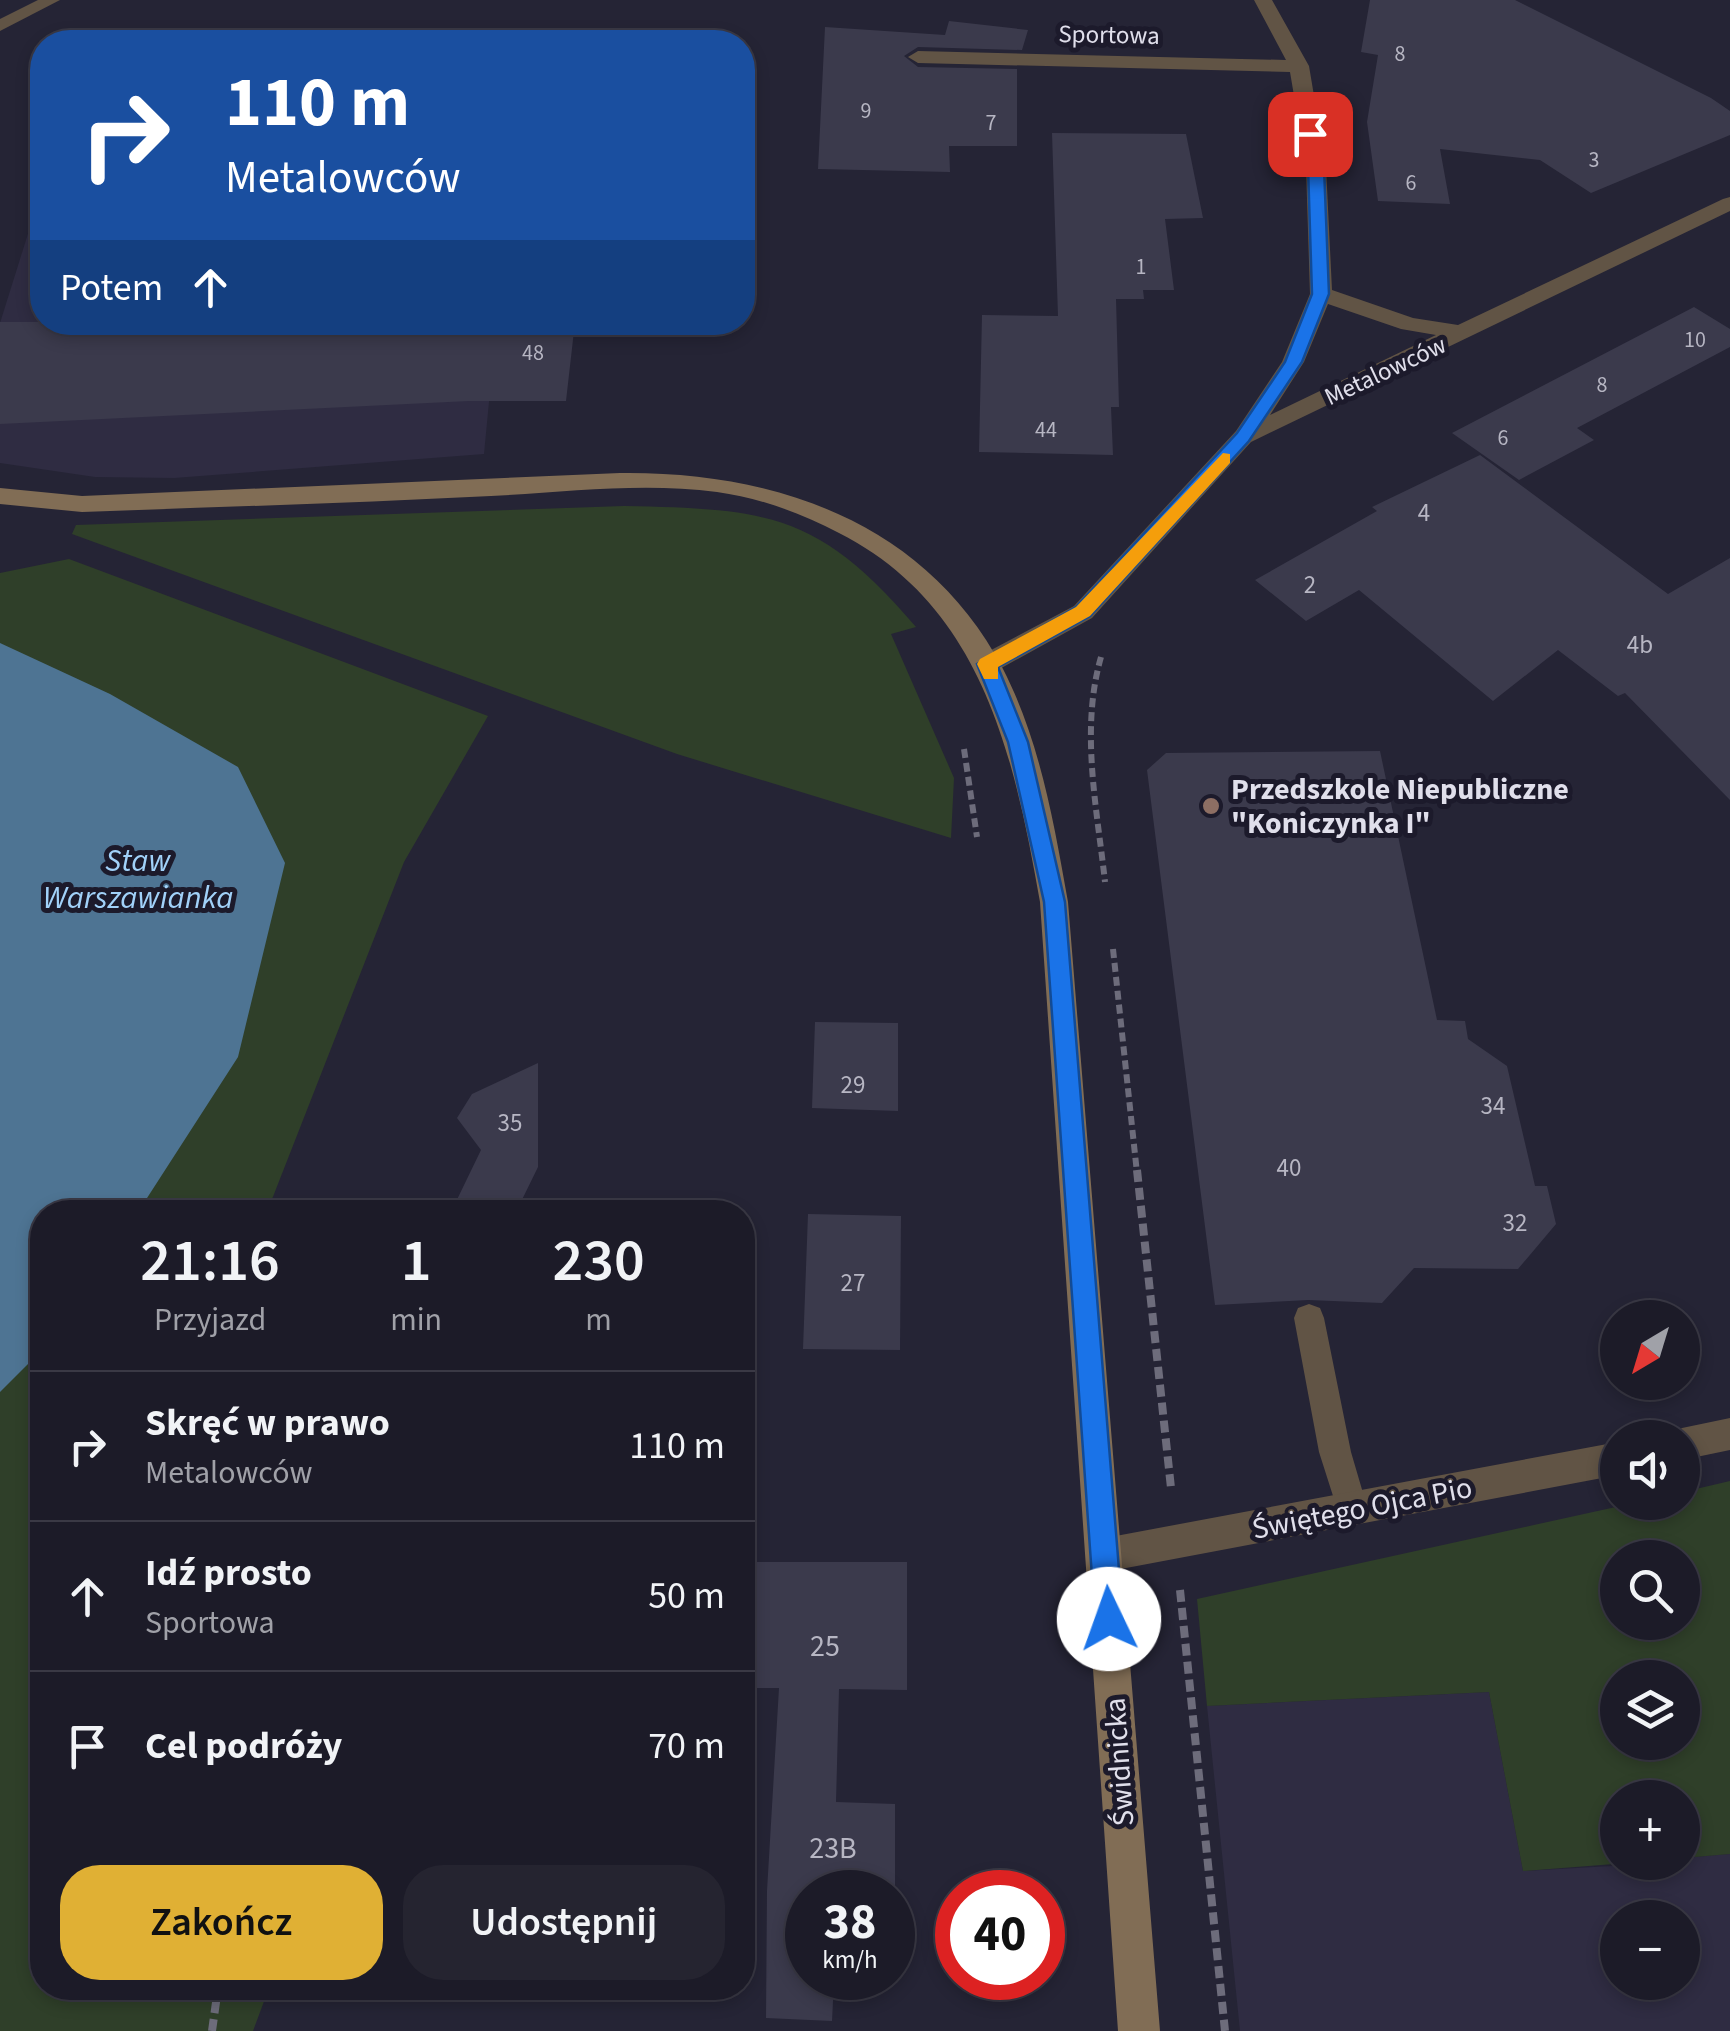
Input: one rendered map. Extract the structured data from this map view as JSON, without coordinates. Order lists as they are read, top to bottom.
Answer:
{
  "streets": {
    "street": [
      "Sportowa",
      "Metalowców",
      "Świętego Ojca Pio",
      "Świdnicka"
    ]
  },
  "crossings": [
    ["Metalowców", "Świdnicka"],
    ["Świętego Ojca Pio", "Świdnicka"]
  ],
  "water": ["Staw Warszawianka"],
  "places": ["Przedszkole Niepubliczne \"Koniczynka I\""],
  "house_numbers": [
    "8",
    "9",
    "7",
    "3",
    "6",
    "1",
    "10",
    "48",
    "8",
    "44",
    "6",
    "4",
    "2",
    "4b",
    "29",
    "34",
    "35",
    "40",
    "32",
    "27",
    "25",
    "23B"
  ],
  "north": "bottom left",
  "page": {
    "turn": ["110 m", "Metalowców"],
    "then": "Potem",
    "eta": [
      "21:16",
      "Przyjazd",
      "1",
      "min",
      "230",
      "m"
    ],
    "map_buttons": ["+", "−"],
    "list": [
      {
        "name": "Skręć w prawo",
        "note": "Metalowców",
        "value": "110 m"
      },
      {
        "name": "Idź prosto",
        "note": "Sportowa",
        "value": "50 m"
      },
      {
        "name": "Cel podróży",
        "value": "70 m"
      }
    ],
    "buttons": ["Zakończ", "Udostępnij"],
    "speed": "38 km/h",
    "limit": "40"
  }
}
